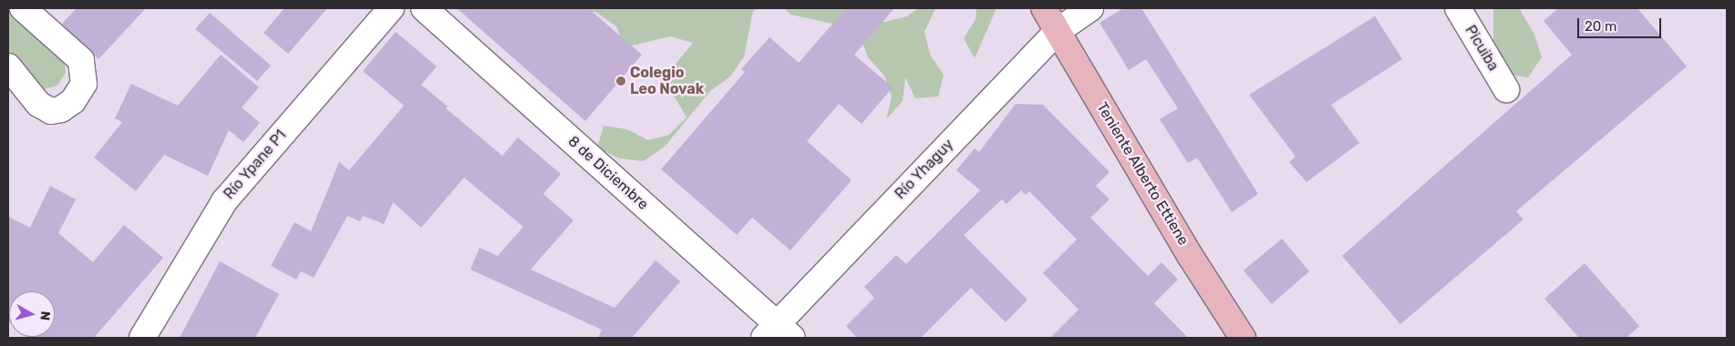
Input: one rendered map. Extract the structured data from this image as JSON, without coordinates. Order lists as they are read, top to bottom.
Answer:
{
  "streets": {
    "main road": ["Teniente Alberto Ettiene"],
    "street": [
      "Picuiba",
      "Río Ypane P1",
      "Río Yhaguy",
      "8 de Diciembre"
    ]
  },
  "crossings": [
    ["Río Yhaguy", "8 de Diciembre"],
    ["Río Yhaguy", "Teniente Alberto Ettiene"]
  ],
  "places": ["Colegio Leo Novak"],
  "scale_bar": "20 m",
  "north": "right"
}
